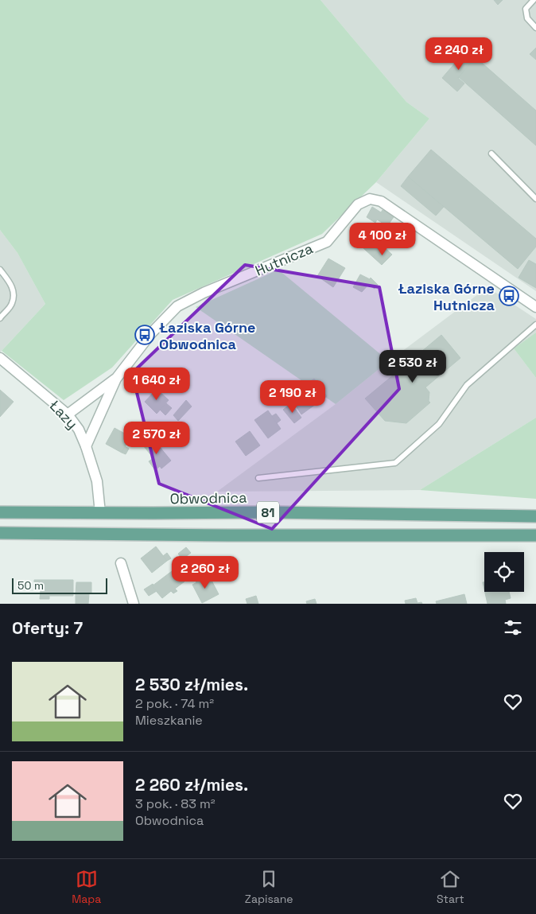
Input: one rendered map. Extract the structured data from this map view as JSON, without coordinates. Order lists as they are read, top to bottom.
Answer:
{
  "streets": {
    "main road": ["Obwodnica", "81"],
    "street": ["Hutnicza", "Łazy"]
  },
  "crossings": [
    ["Łazy", "Obwodnica"]
  ],
  "places": {
    "bus stop": ["Łaziska Górne Hutnicza", "Łaziska Górne Obwodnica"]
  },
  "scale_bar": "50 m",
  "page": {
    "price": [
      "2 240 zł",
      "4 100 zł",
      "2 530 zł",
      "1 640 zł",
      "2 190 zł",
      "2 570 zł",
      "2 260 zł"
    ],
    "scale": "50 m",
    "heading": "Oferty: 7",
    "list": [
      {
        "name": "2 530 zł/mies.",
        "note": "2 pok. · 74 m² · Mieszkanie"
      },
      {
        "name": "2 260 zł/mies.",
        "note": "3 pok. · 83 m² · Obwodnica"
      }
    ],
    "tabs": ["Mapa", "Zapisane", "Start"]
  }
}
